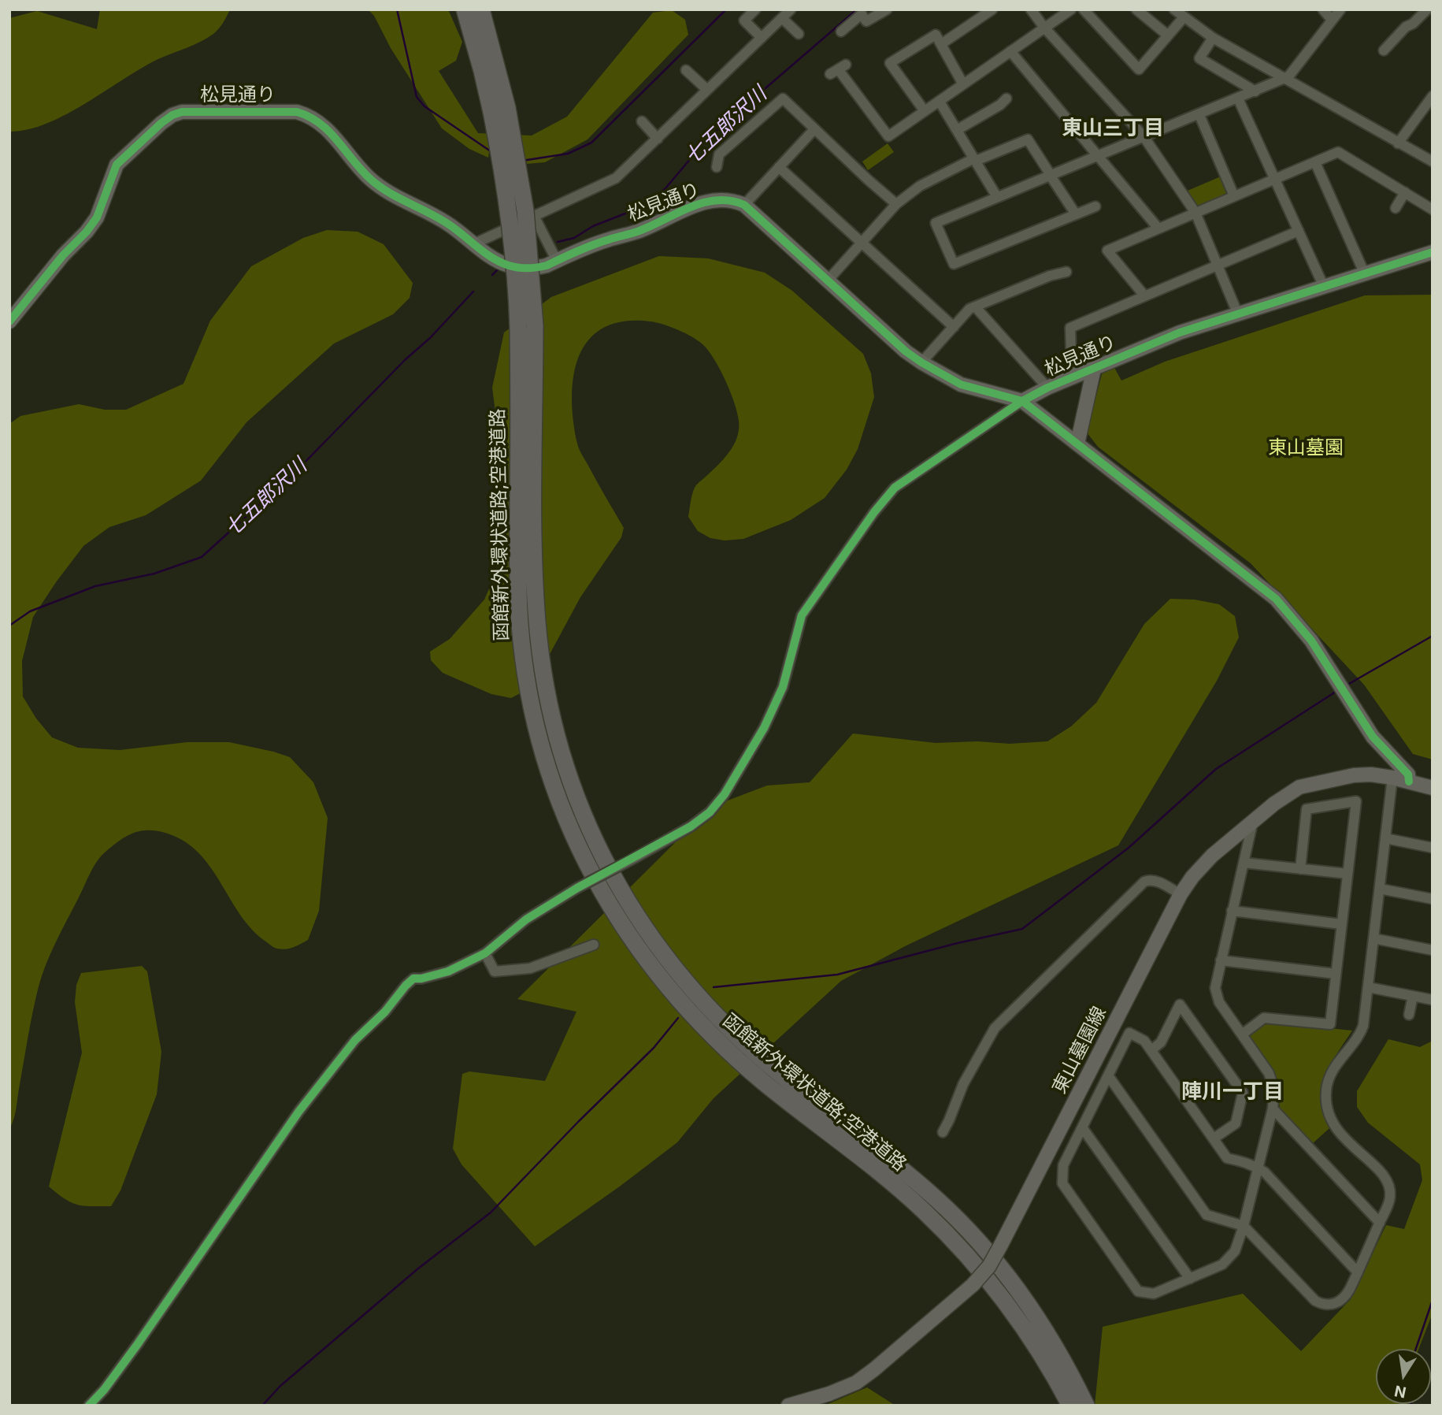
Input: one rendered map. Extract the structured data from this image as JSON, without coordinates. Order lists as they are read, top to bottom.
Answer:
{
  "streets": {
    "highway": ["函館新外環状道路;空港道路"],
    "street": ["松見通り", "東山墓園線"]
  },
  "districts": ["東山三丁目", "陣川一丁目"],
  "water": ["七五郎沢川"],
  "parks": ["東山墓園"],
  "north": "bottom"
}
